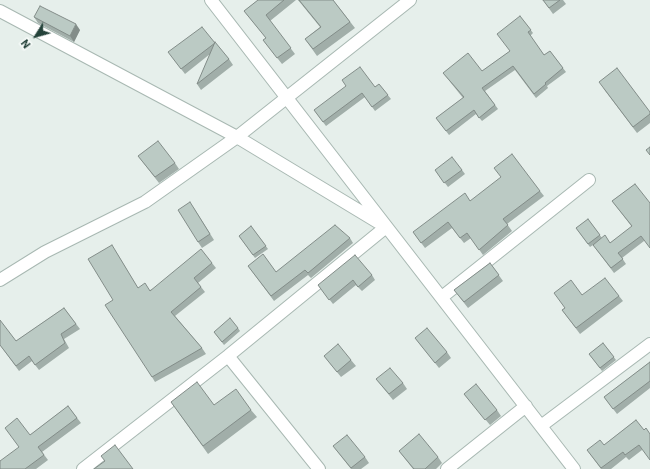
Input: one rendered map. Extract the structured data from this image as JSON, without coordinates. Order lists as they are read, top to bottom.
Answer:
{
  "north": "bottom left"
}
